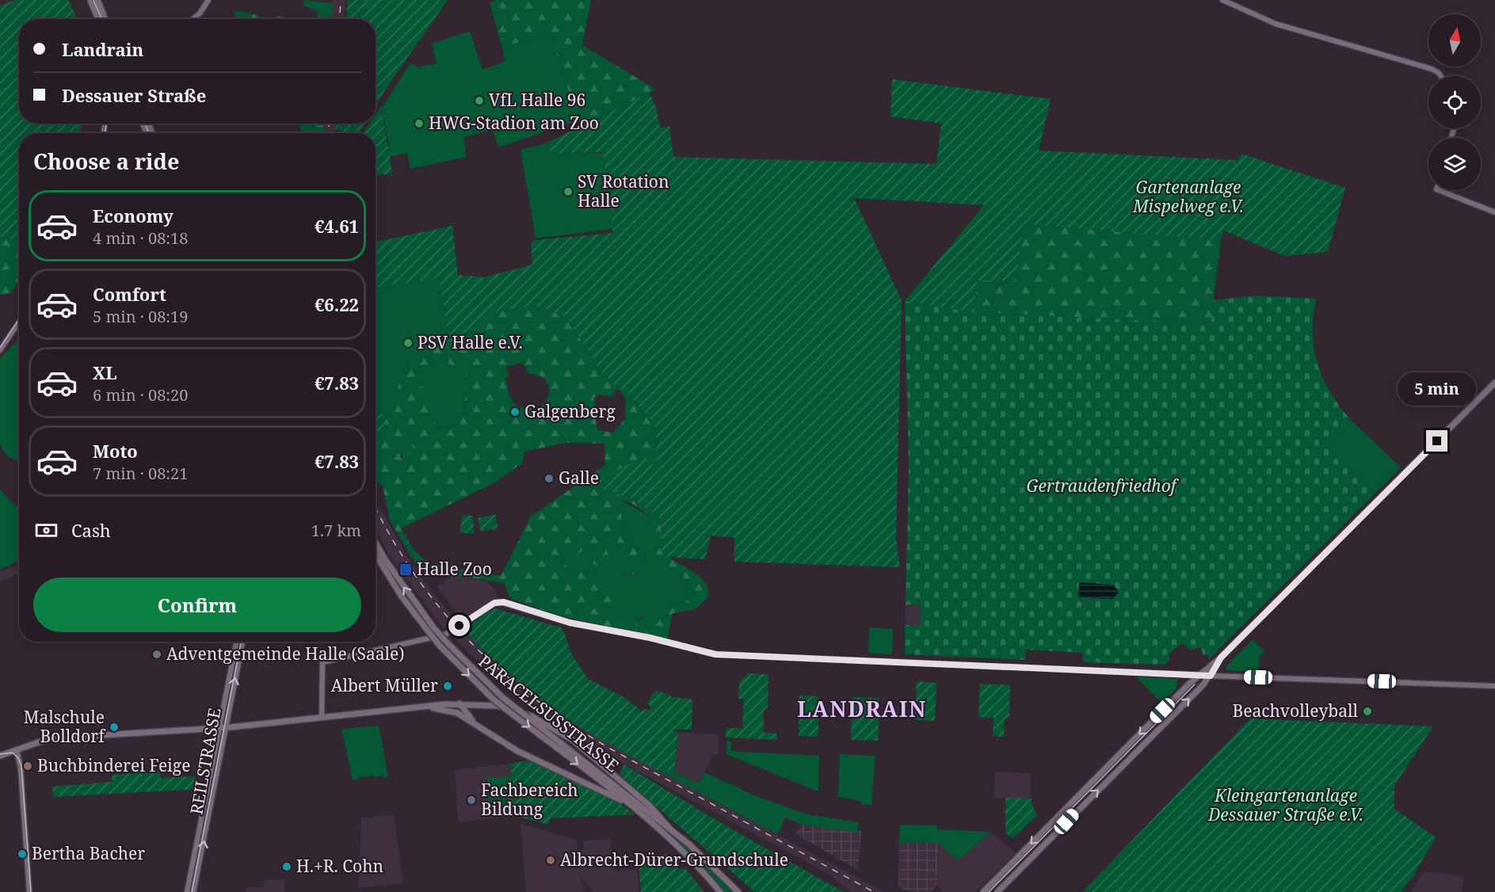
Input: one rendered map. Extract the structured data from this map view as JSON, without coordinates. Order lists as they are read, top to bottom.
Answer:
{
  "streets": {
    "main road": ["PARACELSUSSTRASSE"],
    "street": ["REILSTRASSE"]
  },
  "districts": ["LANDRAIN"],
  "parks": ["Gartenanlage Mispelweg e.V.", "Gertraudenfriedhof", "Kleingartenanlage Dessauer Straße e.V."],
  "places": {
    "other": [
      "VfL Halle 96",
      "HWG-Stadion am Zoo",
      "SV Rotation Halle",
      "PSV Halle e.V.",
      "Galgenberg",
      "Galle",
      "Adventgemeinde Halle (Saale)",
      "Albert Müller",
      "Beachvolleyball",
      "Malschule Bolldorf",
      "Buchbinderei Feige",
      "Fachbereich Bildung",
      "Bertha Bacher",
      "Albrecht-Dürer-Grundschule",
      "H.+R. Cohn"
    ],
    "transit": ["Halle Zoo"]
  },
  "north": "top",
  "page": {
    "banner": ["Landrain", "Dessauer Straße"],
    "heading": "Choose a ride",
    "list": [
      {
        "name": "Economy",
        "note": "4 min · 08:18",
        "value": "€4.61"
      },
      {
        "name": "Comfort",
        "note": "5 min · 08:19",
        "value": "€6.22"
      },
      {
        "name": "XL",
        "note": "6 min · 08:20",
        "value": "€7.83"
      },
      {
        "name": "Moto",
        "note": "7 min · 08:21",
        "value": "€7.83"
      }
    ],
    "bubble": "5 min",
    "pay": ["Cash", "1.7 km"],
    "buttons": "Confirm"
  }
}
